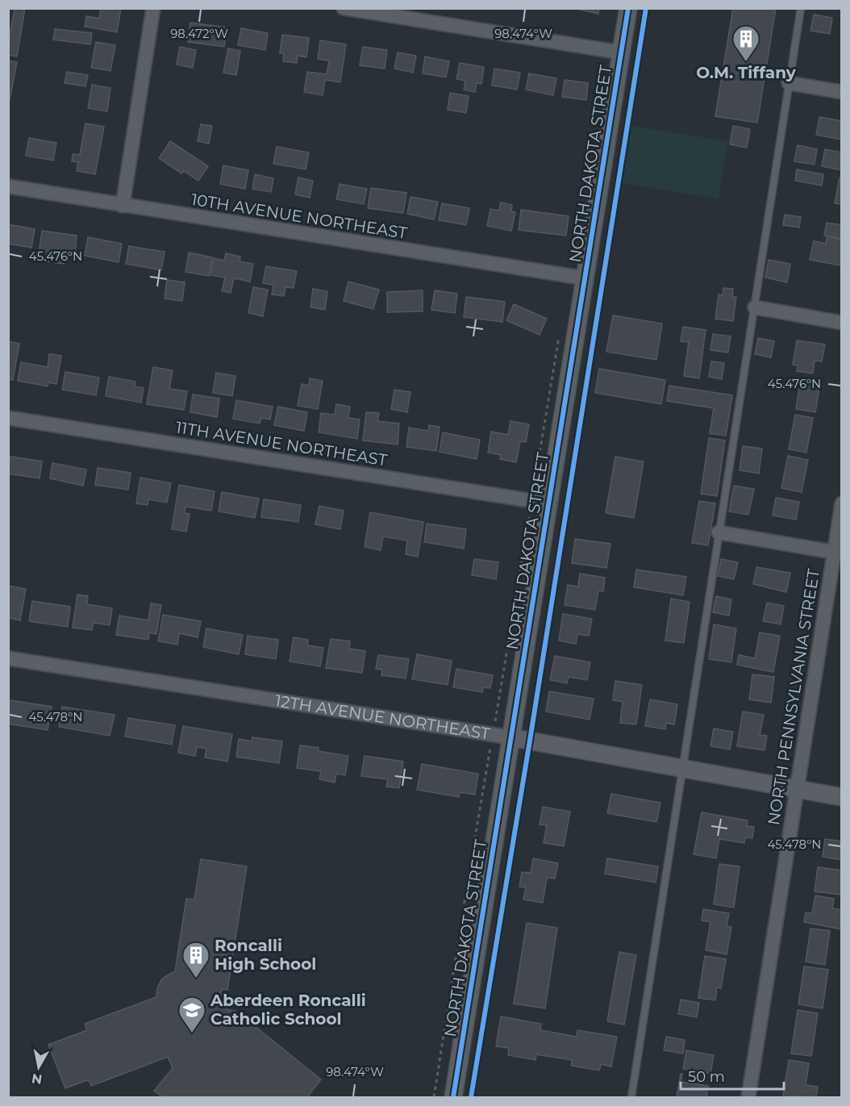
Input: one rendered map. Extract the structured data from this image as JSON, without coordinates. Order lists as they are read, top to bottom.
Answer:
{
  "streets": {
    "street": [
      "NORTH DAKOTA STREET",
      "10TH AVENUE NORTHEAST",
      "11TH AVENUE NORTHEAST",
      "NORTH PENNSYLVANIA STREET",
      "12TH AVENUE NORTHEAST"
    ]
  },
  "crossings": [
    ["NORTH DAKOTA STREET", "10TH AVENUE NORTHEAST"],
    ["NORTH DAKOTA STREET", "11TH AVENUE NORTHEAST"],
    ["NORTH DAKOTA STREET", "12TH AVENUE NORTHEAST"],
    ["NORTH PENNSYLVANIA STREET", "12TH AVENUE NORTHEAST"]
  ],
  "places": {
    "building": ["O.M. Tiffany", "Roncalli High School"],
    "school or university": ["Aberdeen Roncalli Catholic School"]
  },
  "scale_bar": "50 m",
  "north": "bottom",
  "coordinates": [
    "98.472°W",
    "98.474°W",
    "45.476°N",
    "45.478°N"
  ]
}
